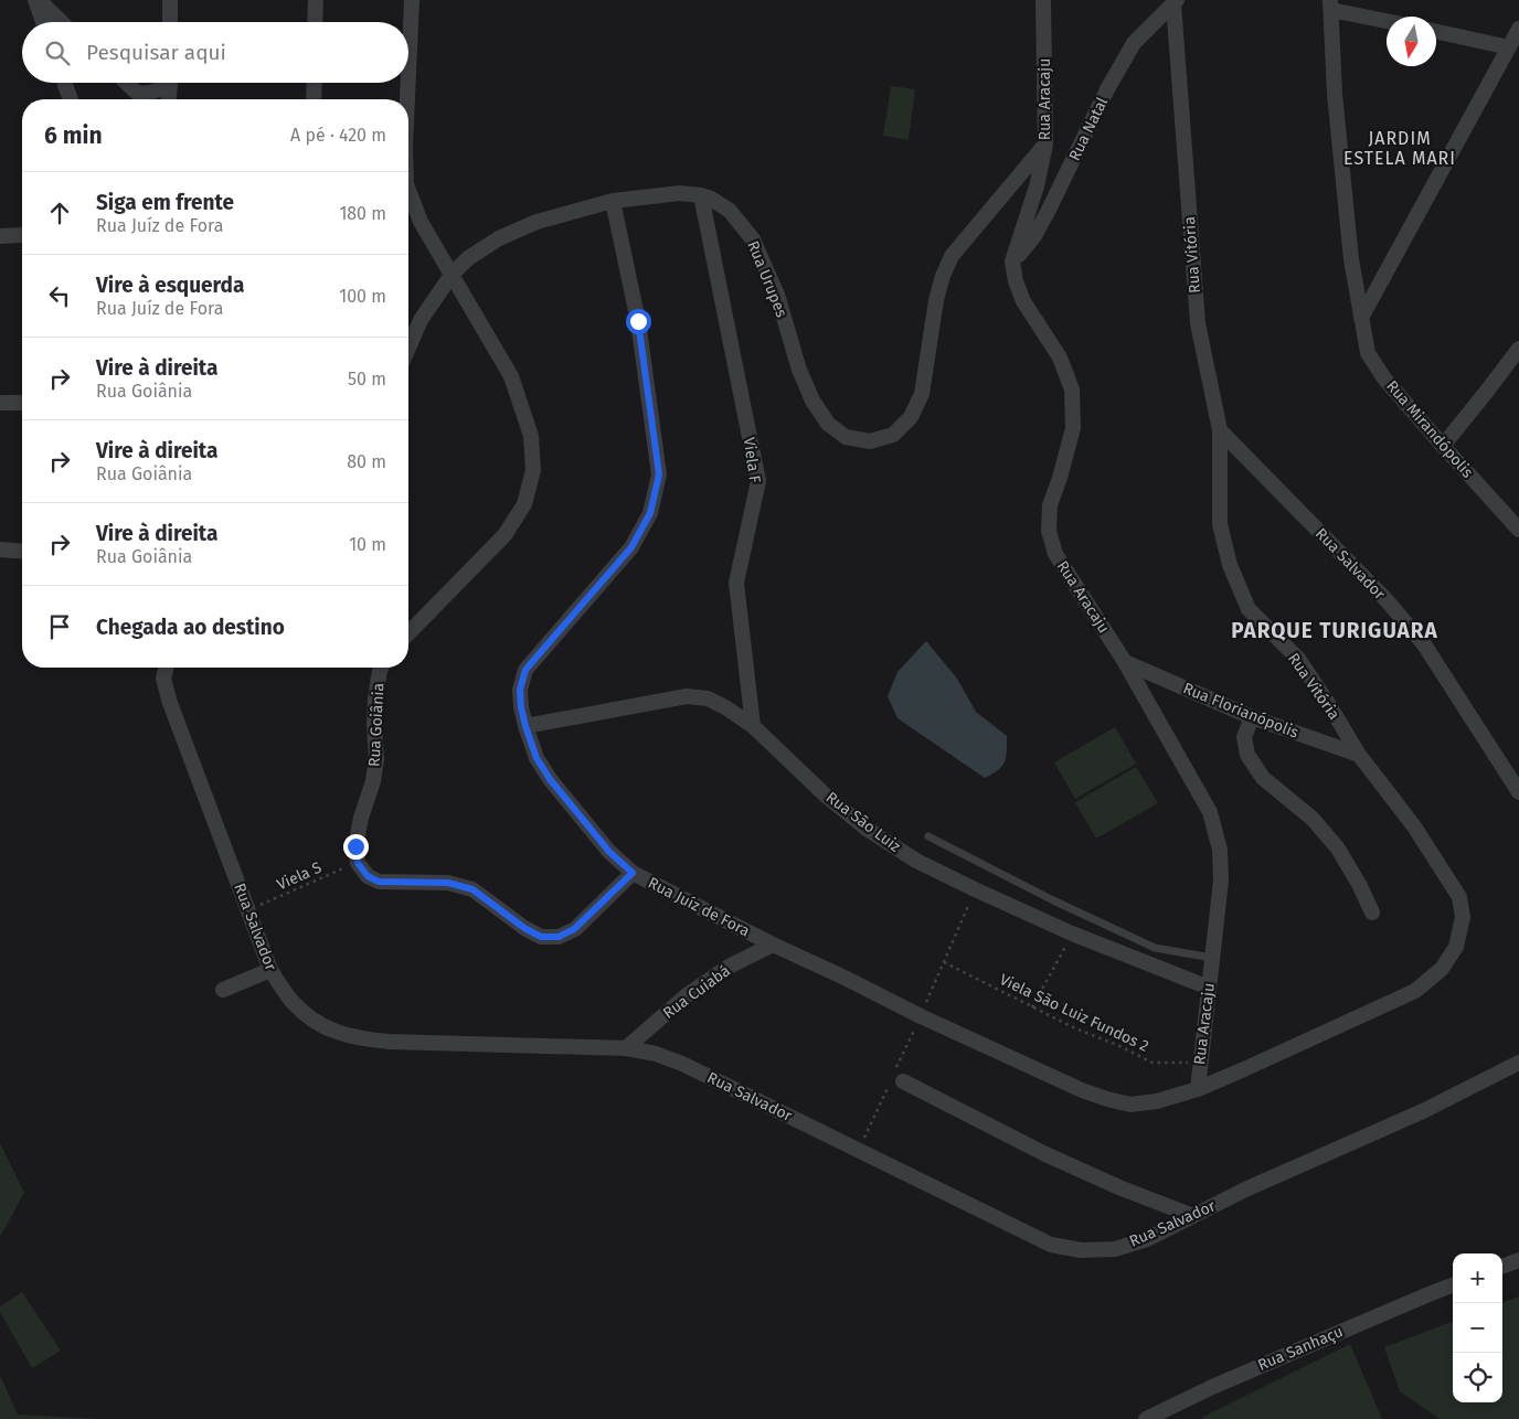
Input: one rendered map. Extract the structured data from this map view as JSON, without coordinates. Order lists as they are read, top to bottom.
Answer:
{
  "streets": {
    "street": [
      "Rua Aracaju",
      "Rua Natal",
      "Rua Vitória",
      "Rua Urupes",
      "Rua Mirandópolis",
      "Viela F",
      "Rua Salvador",
      "Rua Florianópolis",
      "Rua Goiânia",
      "Rua São Luiz",
      "Rua Juíz de Fora",
      "Rua Cuiabá",
      "Rua Sanhaçu"
    ],
    "path": ["Viela S", "Viela São Luiz Fundos 2"]
  },
  "crossings": [
    ["Rua Aracaju", "Rua Natal"],
    ["Rua Aracaju", "Rua Vitória"],
    ["Rua Aracaju", "Rua Urupes"],
    ["Rua Aracaju", "Rua Florianópolis"],
    ["Rua Aracaju", "Rua São Luiz"],
    ["Rua Aracaju", "Viela São Luiz Fundos 2"],
    ["Rua Natal", "Rua Vitória"],
    ["Rua Vitória", "Rua Salvador"],
    ["Rua Vitória", "Rua Florianópolis"],
    ["Rua Vitória", "Rua Juíz de Fora"],
    ["Rua Urupes", "Viela F"],
    ["Rua Urupes", "Rua Juíz de Fora"],
    ["Viela F", "Rua São Luiz"],
    ["Rua Salvador", "Viela S"],
    ["Rua Salvador", "Rua Cuiabá"],
    ["Rua Goiânia", "Viela S"],
    ["Rua São Luiz", "Rua Juíz de Fora"],
    ["Rua Juíz de Fora", "Rua Cuiabá"]
  ],
  "districts": ["JARDIM ESTELA MARI", "PARQUE TURIGUARA"],
  "north": "bottom",
  "page": {
    "search": "Pesquisar aqui",
    "heading": ["6 min", "A pé · 420 m"],
    "list": [
      ["Siga em frente", "Rua Juíz de Fora", "180 m"],
      ["Vire à esquerda", "Rua Juíz de Fora", "100 m"],
      ["Vire à direita", "Rua Goiânia", "50 m"],
      ["Vire à direita", "Rua Goiânia", "80 m"],
      ["Vire à direita", "Rua Goiânia", "10 m"],
      "Chegada ao destino"
    ],
    "map_buttons": ["+", "−"]
  }
}
